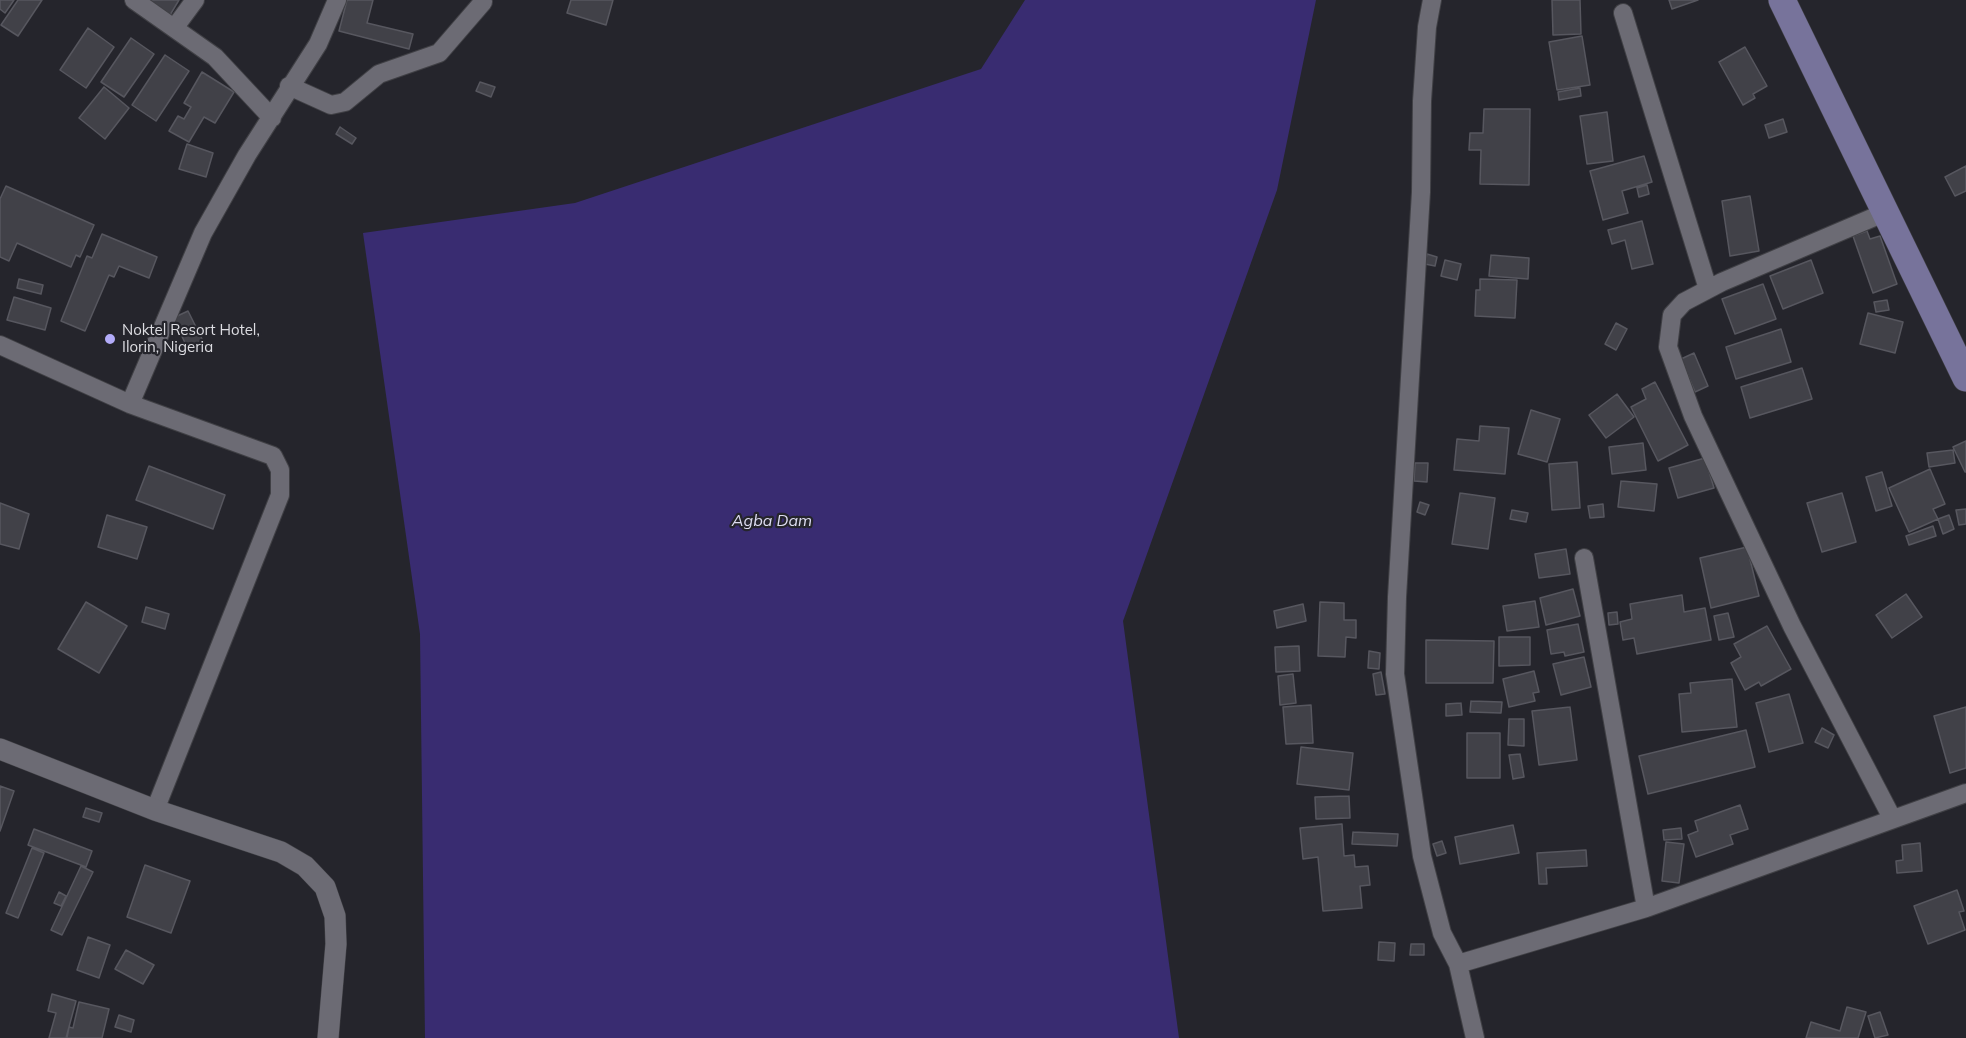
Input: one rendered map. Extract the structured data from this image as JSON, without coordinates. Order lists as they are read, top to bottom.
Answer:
{
  "water": ["Agba Dam"],
  "places": ["Noktel Resort Hotel, Ilorin, Nigeria"]
}
